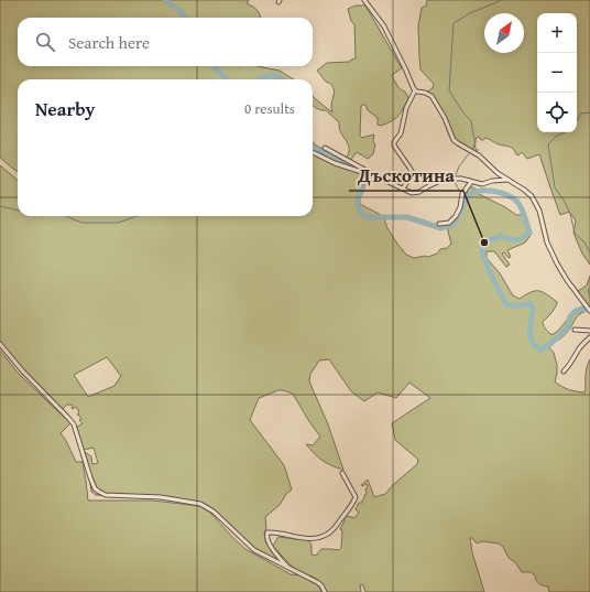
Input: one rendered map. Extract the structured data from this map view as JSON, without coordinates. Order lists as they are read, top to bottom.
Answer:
{
  "places": ["Дъскотина"],
  "north": "top right",
  "page": {
    "map_buttons": ["+", "−"],
    "search": "Search here",
    "heading": ["Nearby", "0 results"]
  }
}
